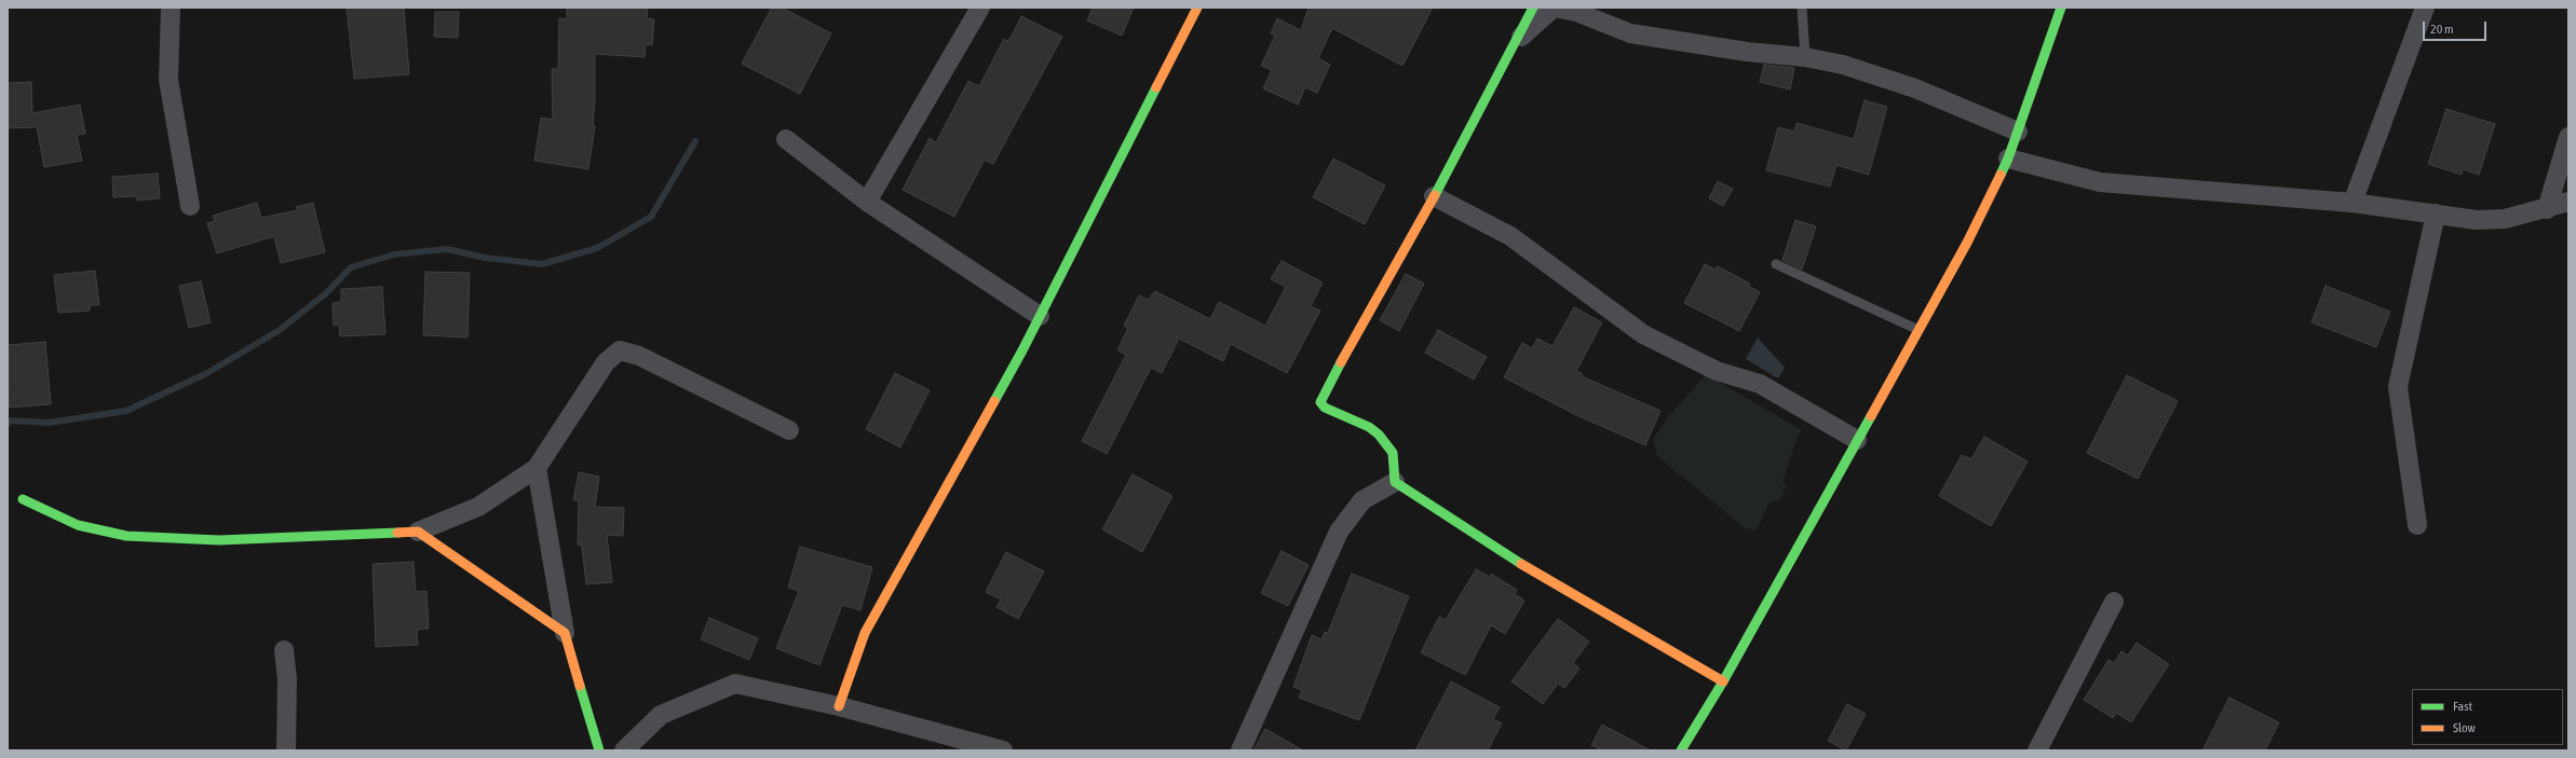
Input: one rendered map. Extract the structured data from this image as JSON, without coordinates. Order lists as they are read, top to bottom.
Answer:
{
  "legend": ["Fast", "Slow"],
  "scale_bar": "20 m"
}
